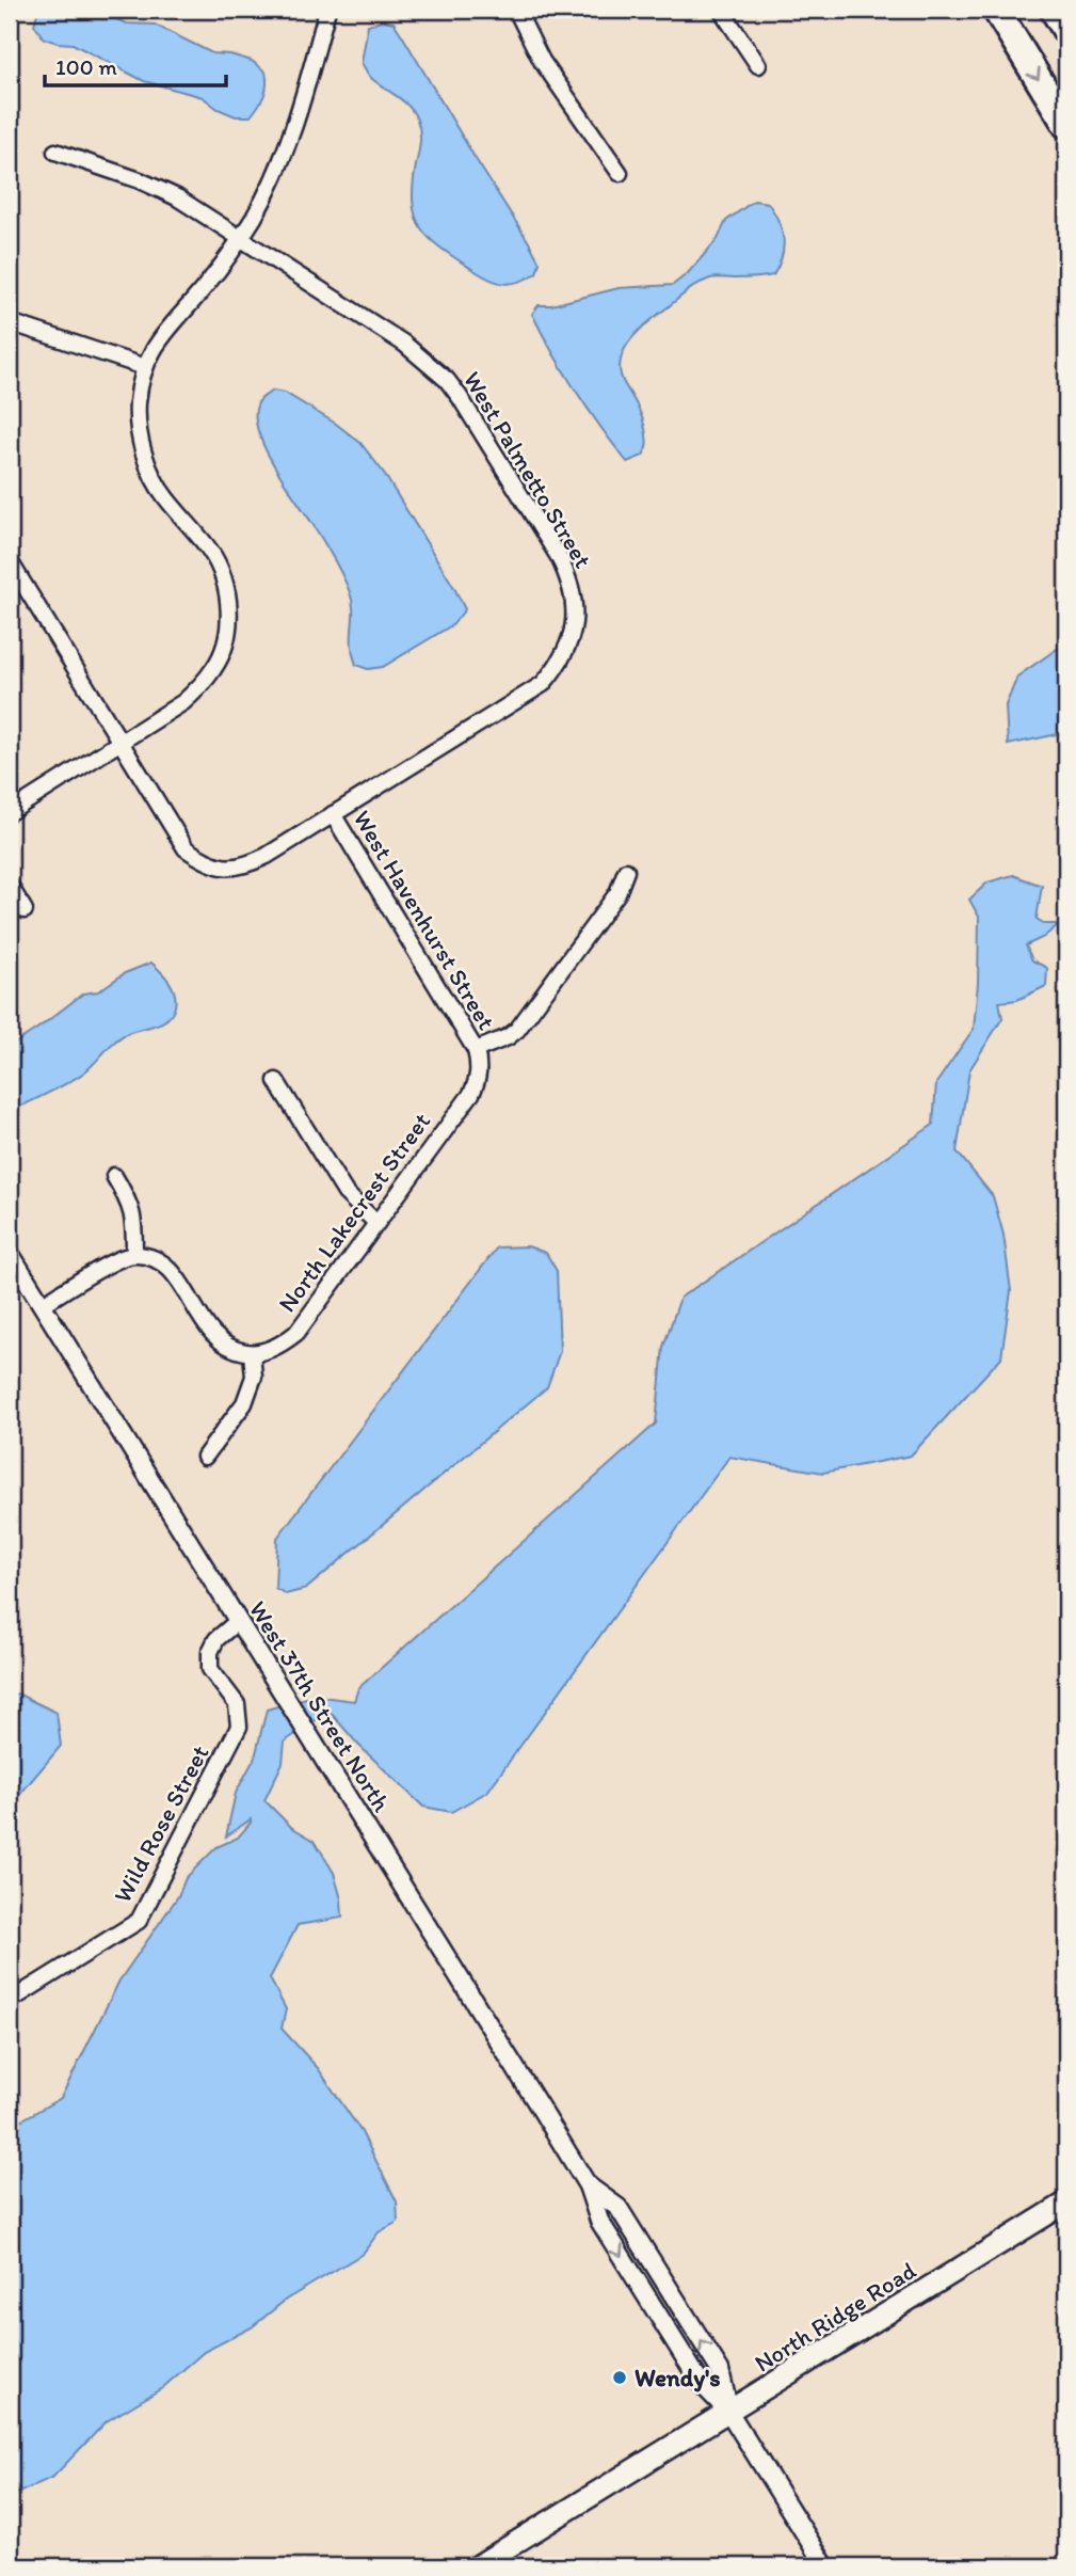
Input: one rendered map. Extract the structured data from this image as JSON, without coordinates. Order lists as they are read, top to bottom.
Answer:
{
  "streets": {
    "main road": ["North Ridge Road"],
    "street": [
      "West Palmetto Street",
      "West Havenhurst Street",
      "North Lakecrest Street",
      "West 37th Street North",
      "Wild Rose Street"
    ]
  },
  "crossings": [
    ["West Palmetto Street", "West Havenhurst Street"],
    ["West Havenhurst Street", "North Lakecrest Street"],
    ["West 37th Street North", "Wild Rose Street"],
    ["West 37th Street North", "North Ridge Road"]
  ],
  "places": ["Wendy's"],
  "scale_bar": "100 m"
}
